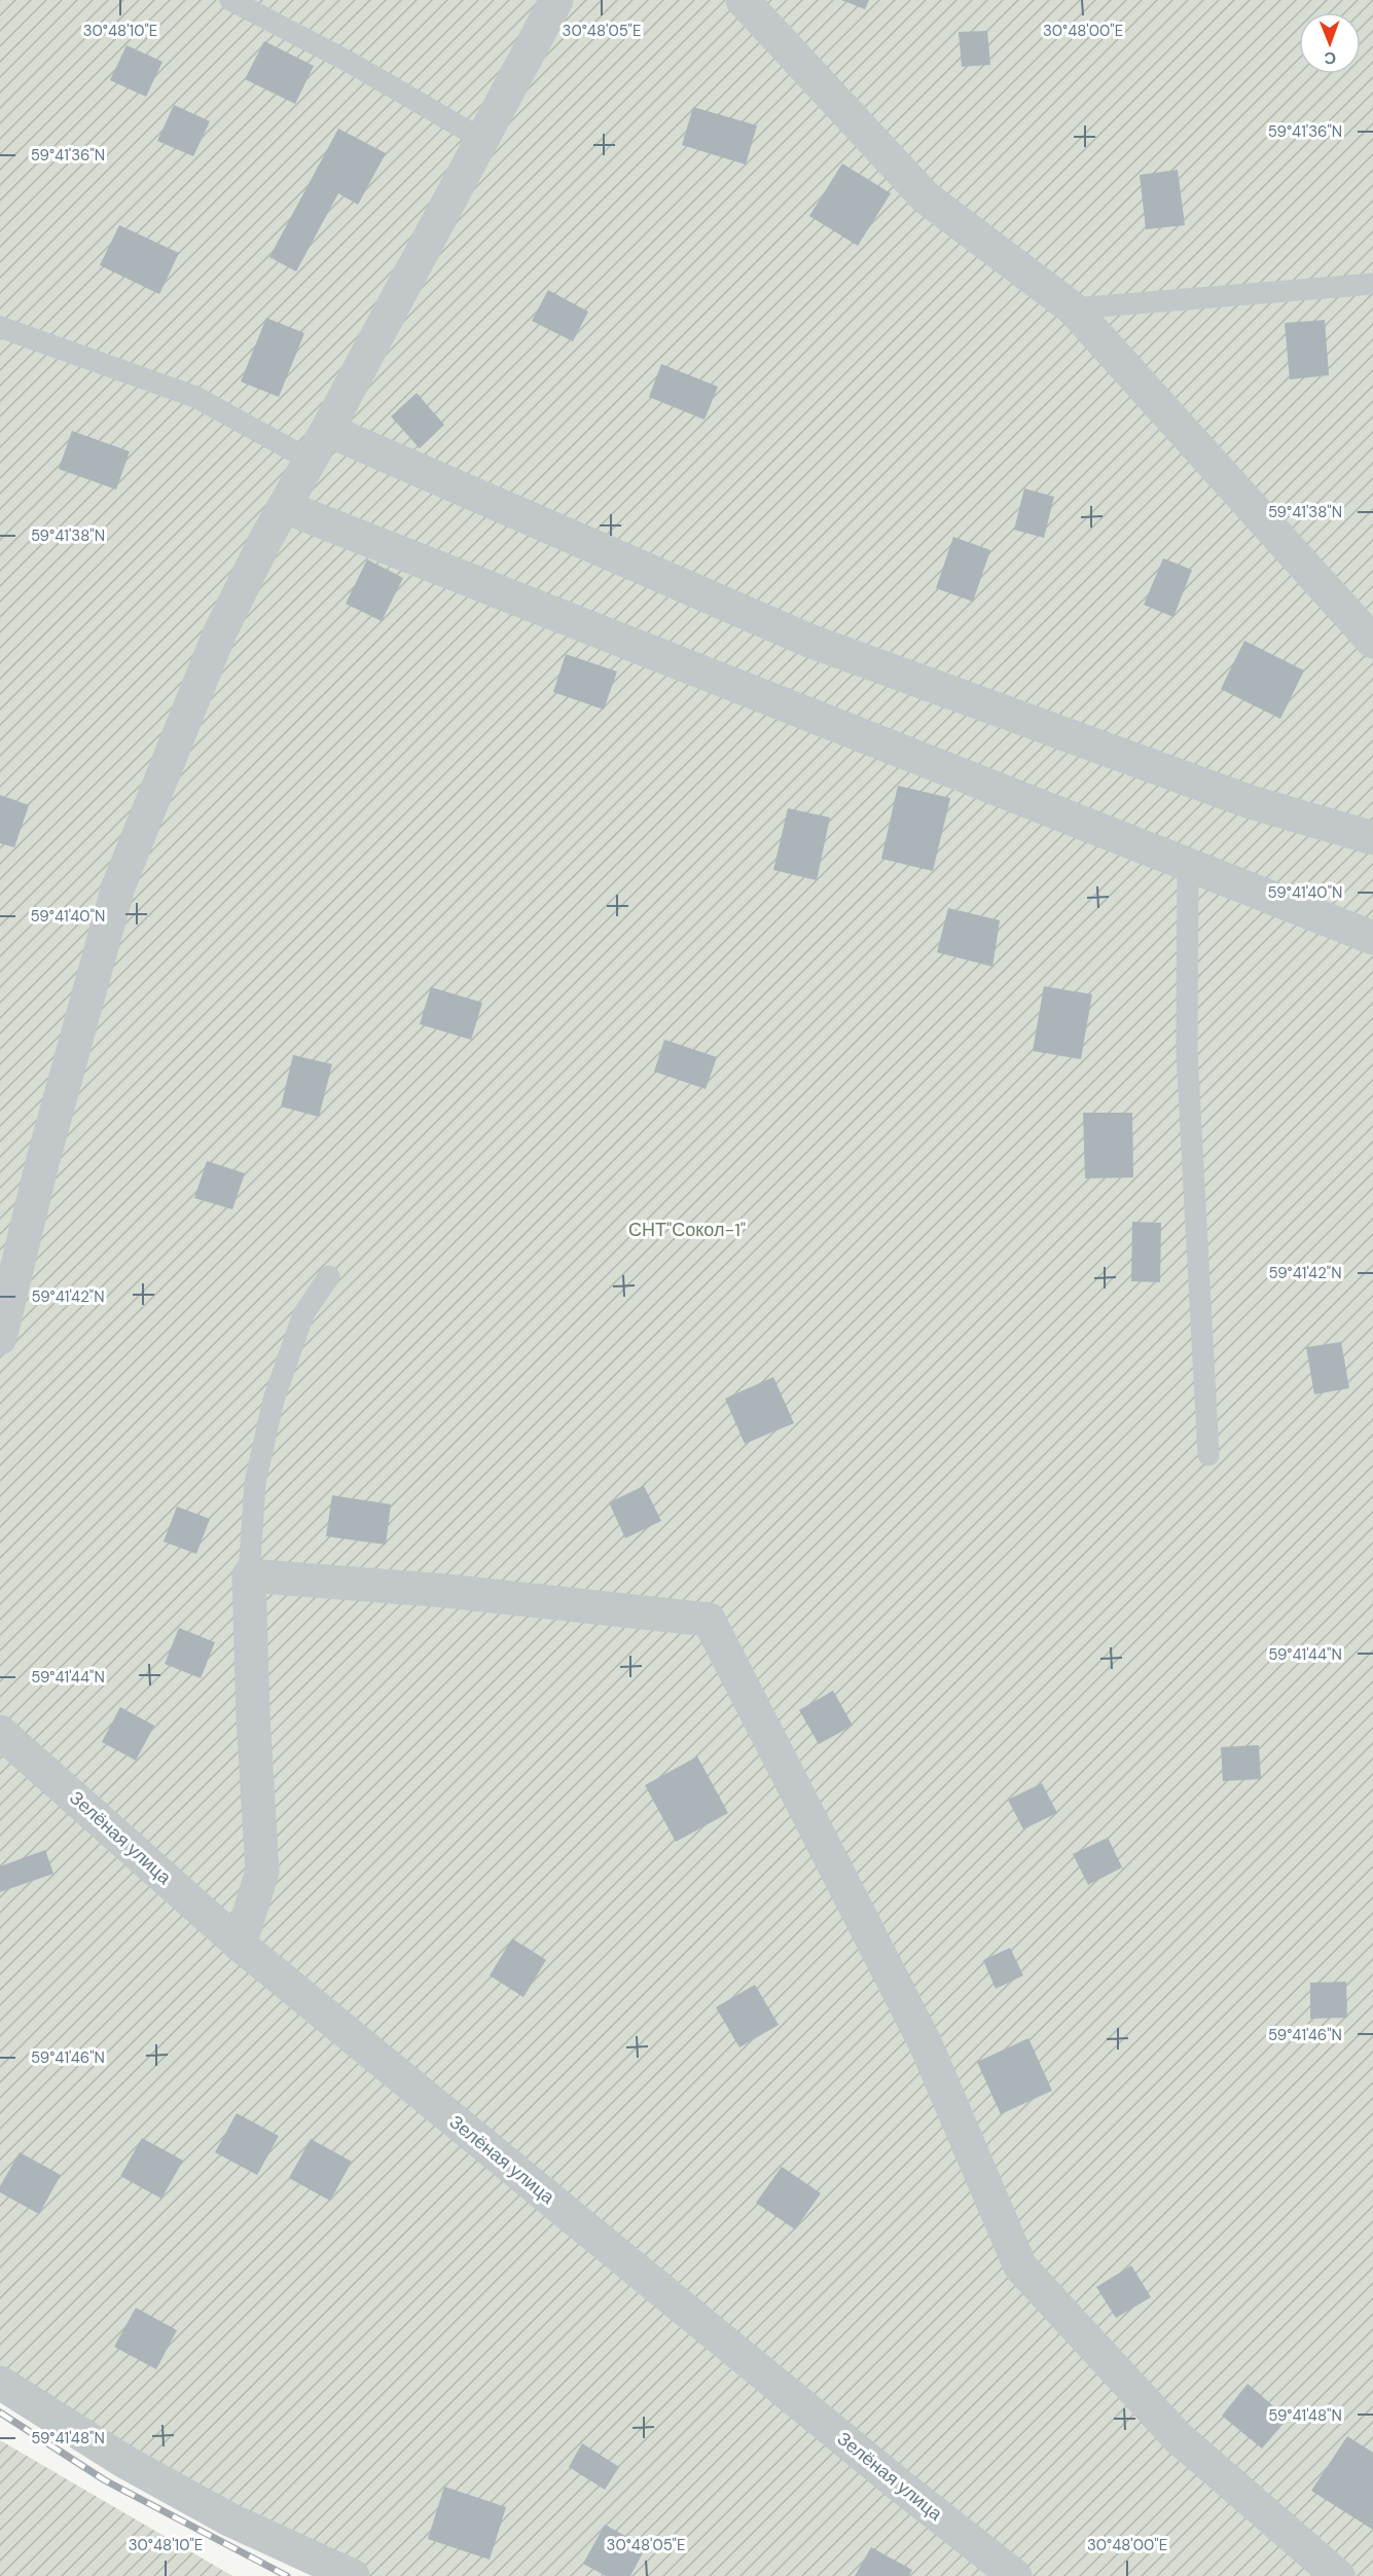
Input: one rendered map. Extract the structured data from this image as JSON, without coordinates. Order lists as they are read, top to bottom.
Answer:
{
  "streets": {
    "street": ["Зелёная улица"]
  },
  "parks": ["СНТ\"Сокол-1\""],
  "north": "bottom",
  "coordinates": [
    "30°48'10\"E",
    "30°48'05\"E",
    "30°48'00\"E",
    "59°41'36\"N",
    "59°41'38\"N",
    "59°41'40\"N",
    "59°41'42\"N",
    "59°41'44\"N",
    "59°41'46\"N",
    "59°41'48\"N"
  ]
}
